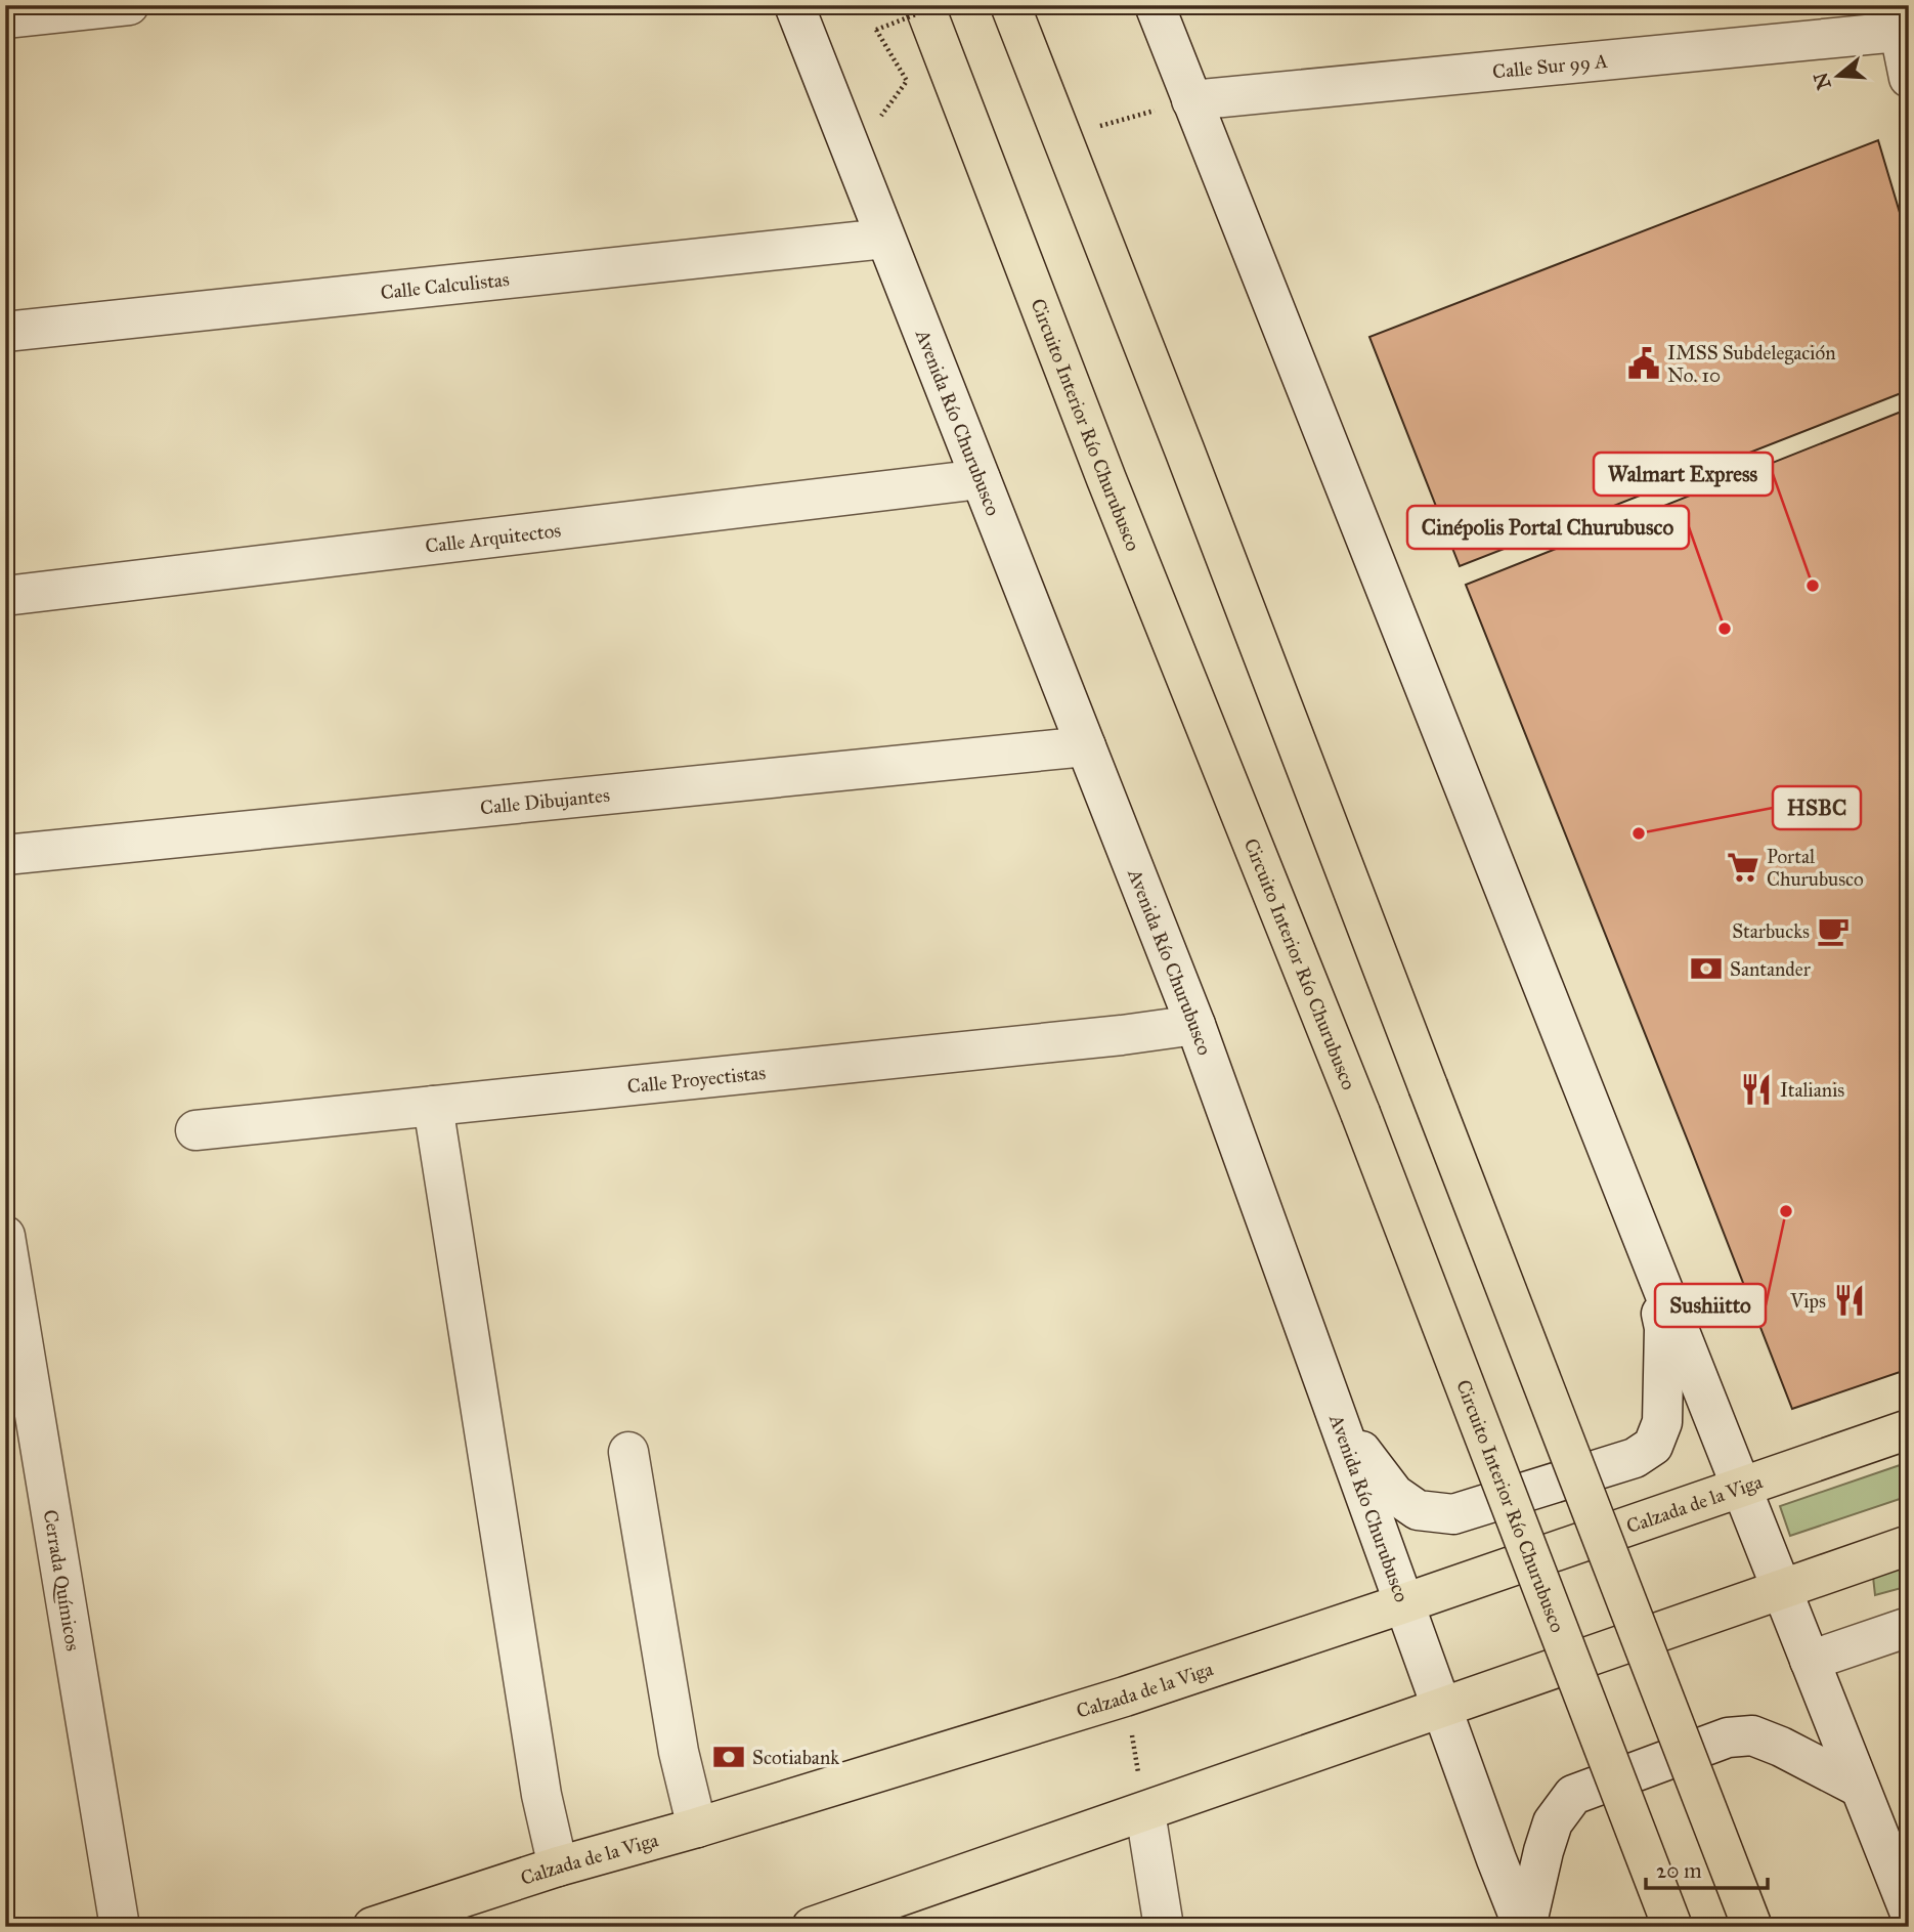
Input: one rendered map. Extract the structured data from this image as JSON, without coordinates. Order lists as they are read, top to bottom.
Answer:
{
  "streets": {
    "main road": ["Circuito Interior Río Churubusco", "Calzada de la Viga"],
    "street": [
      "Calle Sur 99 A",
      "Calle Calculistas",
      "Avenida Río Churubusco",
      "Calle Arquitectos",
      "Calle Dibujantes",
      "Calle Proyectistas",
      "Cerrada Químicos"
    ]
  },
  "crossings": [
    ["Calle Calculistas", "Avenida Río Churubusco"],
    ["Avenida Río Churubusco", "Calle Arquitectos"],
    ["Avenida Río Churubusco", "Calle Dibujantes"],
    ["Avenida Río Churubusco", "Calle Proyectistas"],
    ["Avenida Río Churubusco", "Calzada de la Viga"]
  ],
  "places": {
    "public building": ["IMSS Subdelegación No. 10"],
    "other": [
      "Walmart Express",
      "Cinépolis Portal Churubusco",
      "HSBC",
      "Sushiitto"
    ],
    "supermarket": ["Portal Churubusco"],
    "cafe": ["Starbucks"],
    "bank": ["Santander", "Scotiabank"],
    "restaurant": ["Italianis", "Vips"]
  },
  "scale_bar": "20 m",
  "north": "left"
}
